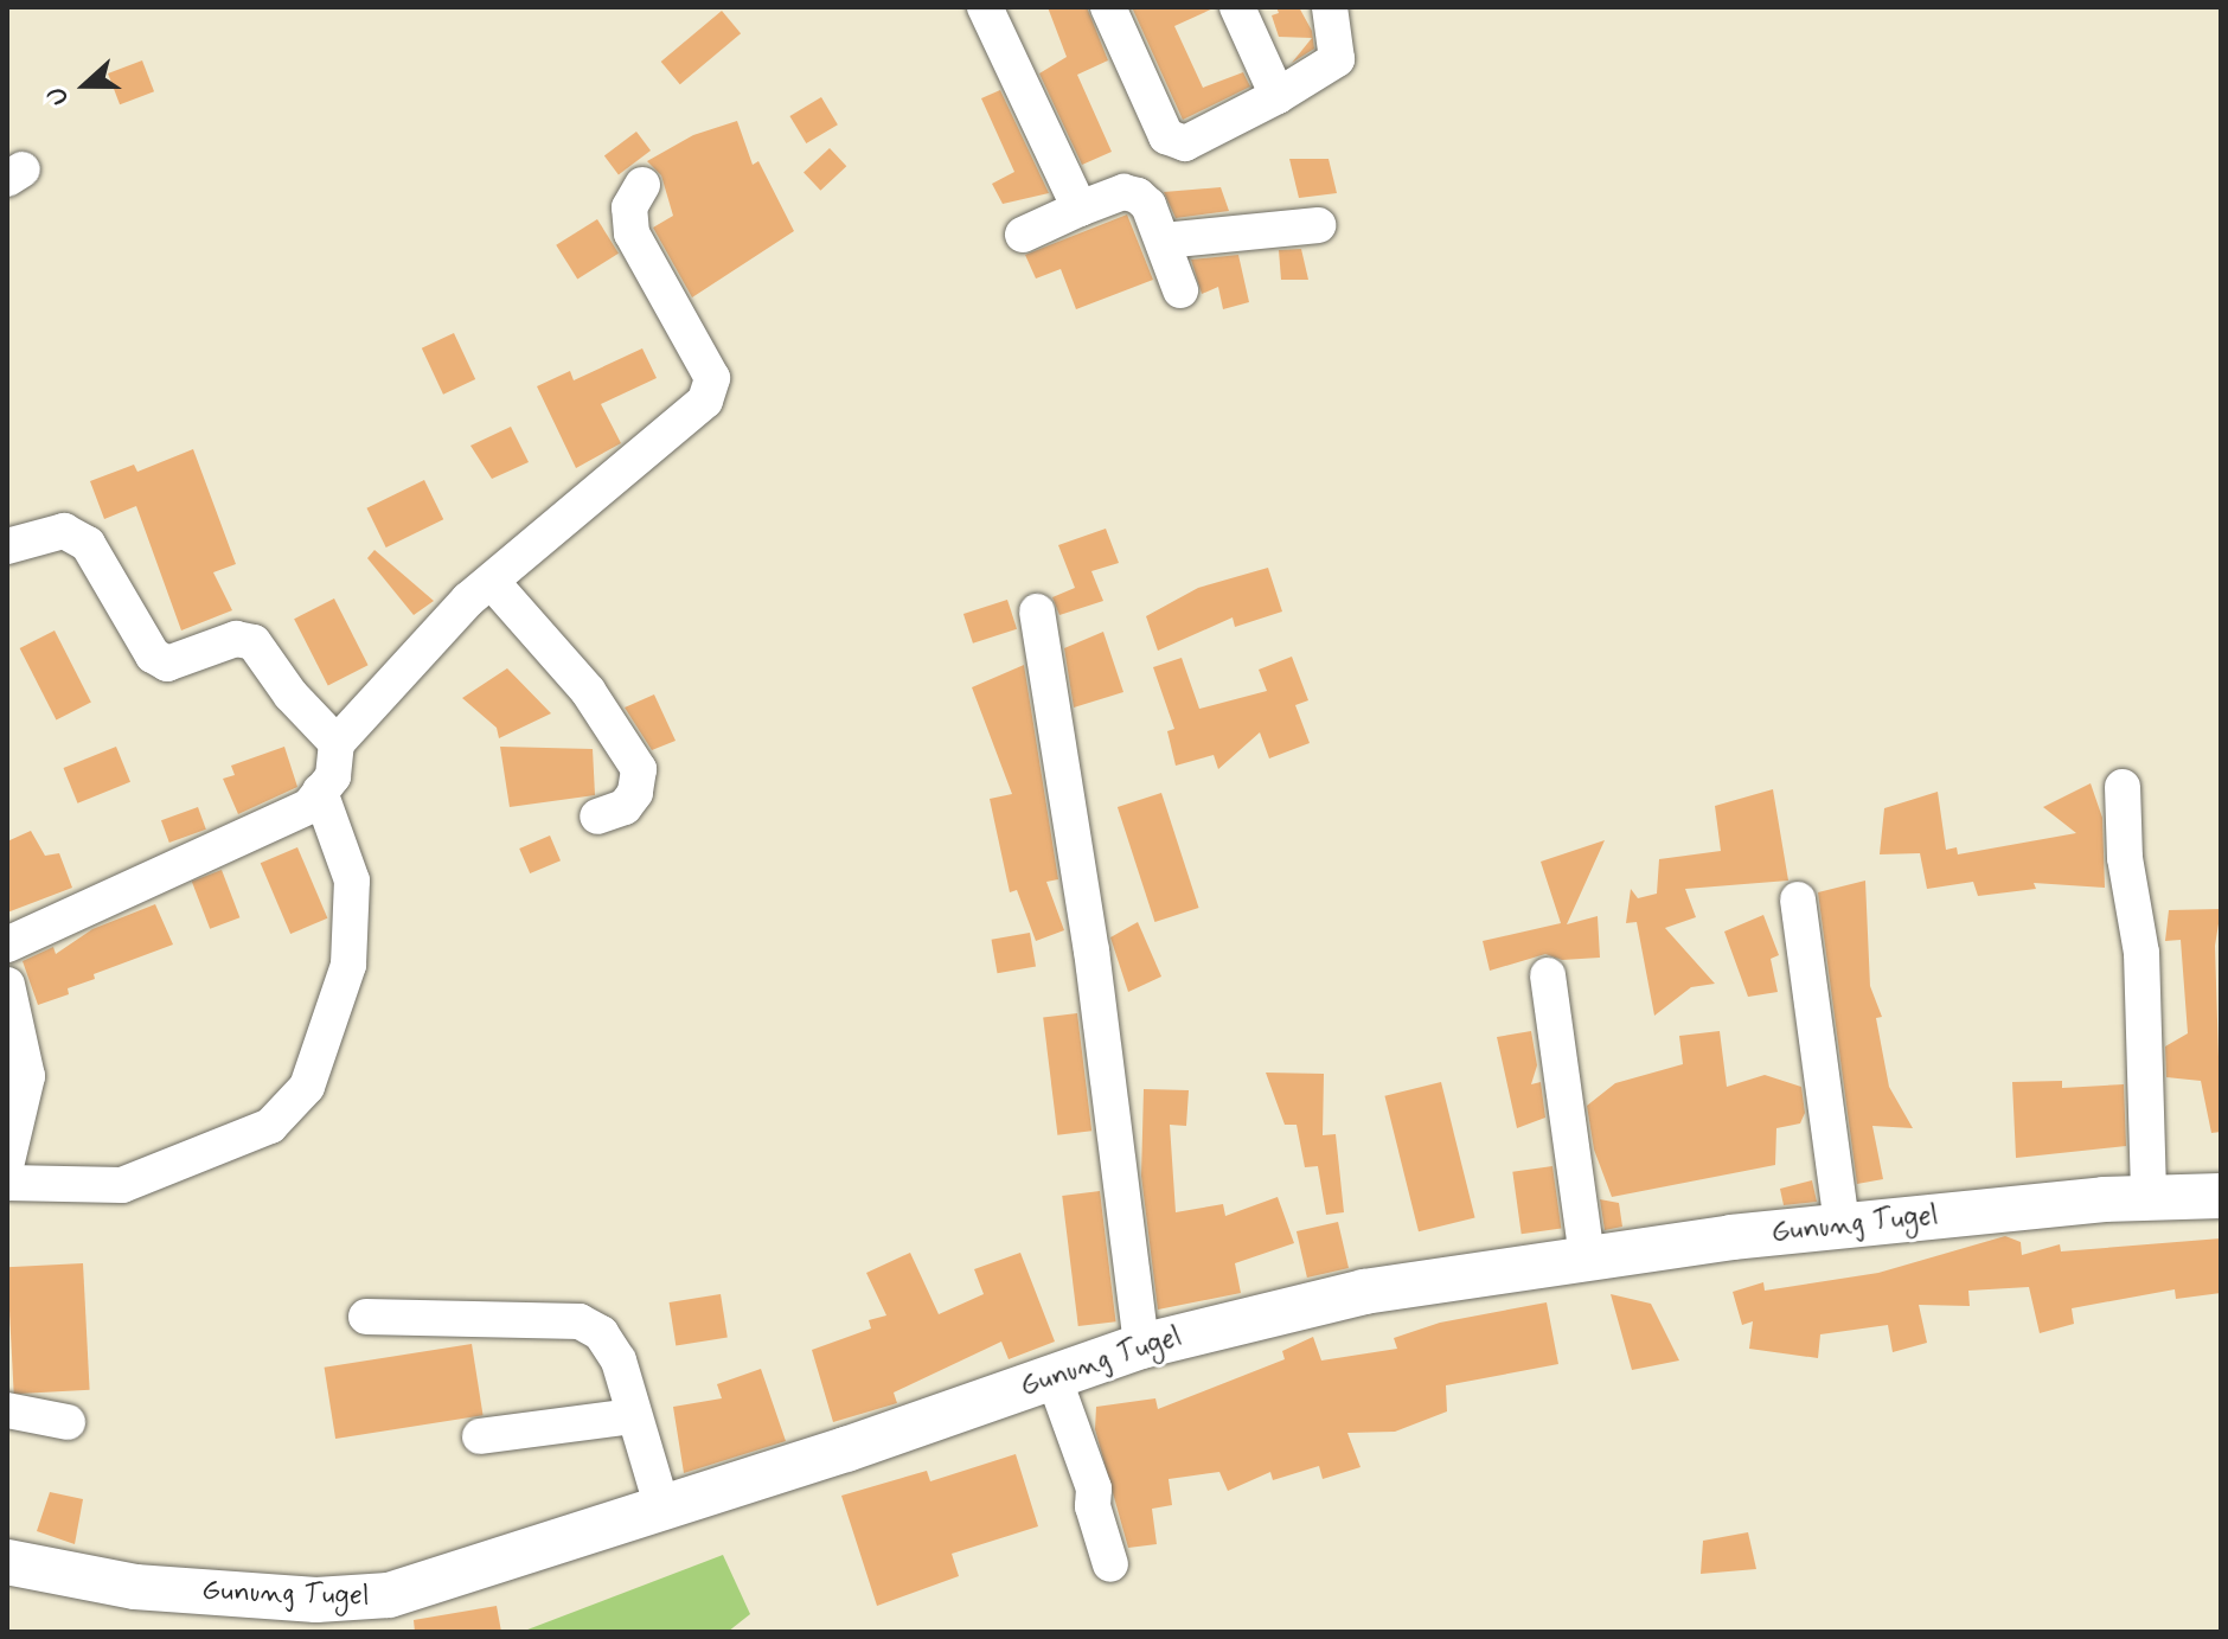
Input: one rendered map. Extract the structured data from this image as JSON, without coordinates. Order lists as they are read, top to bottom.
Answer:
{
  "streets": {
    "main road": ["Gunung Tugel"]
  },
  "north": "left"
}
